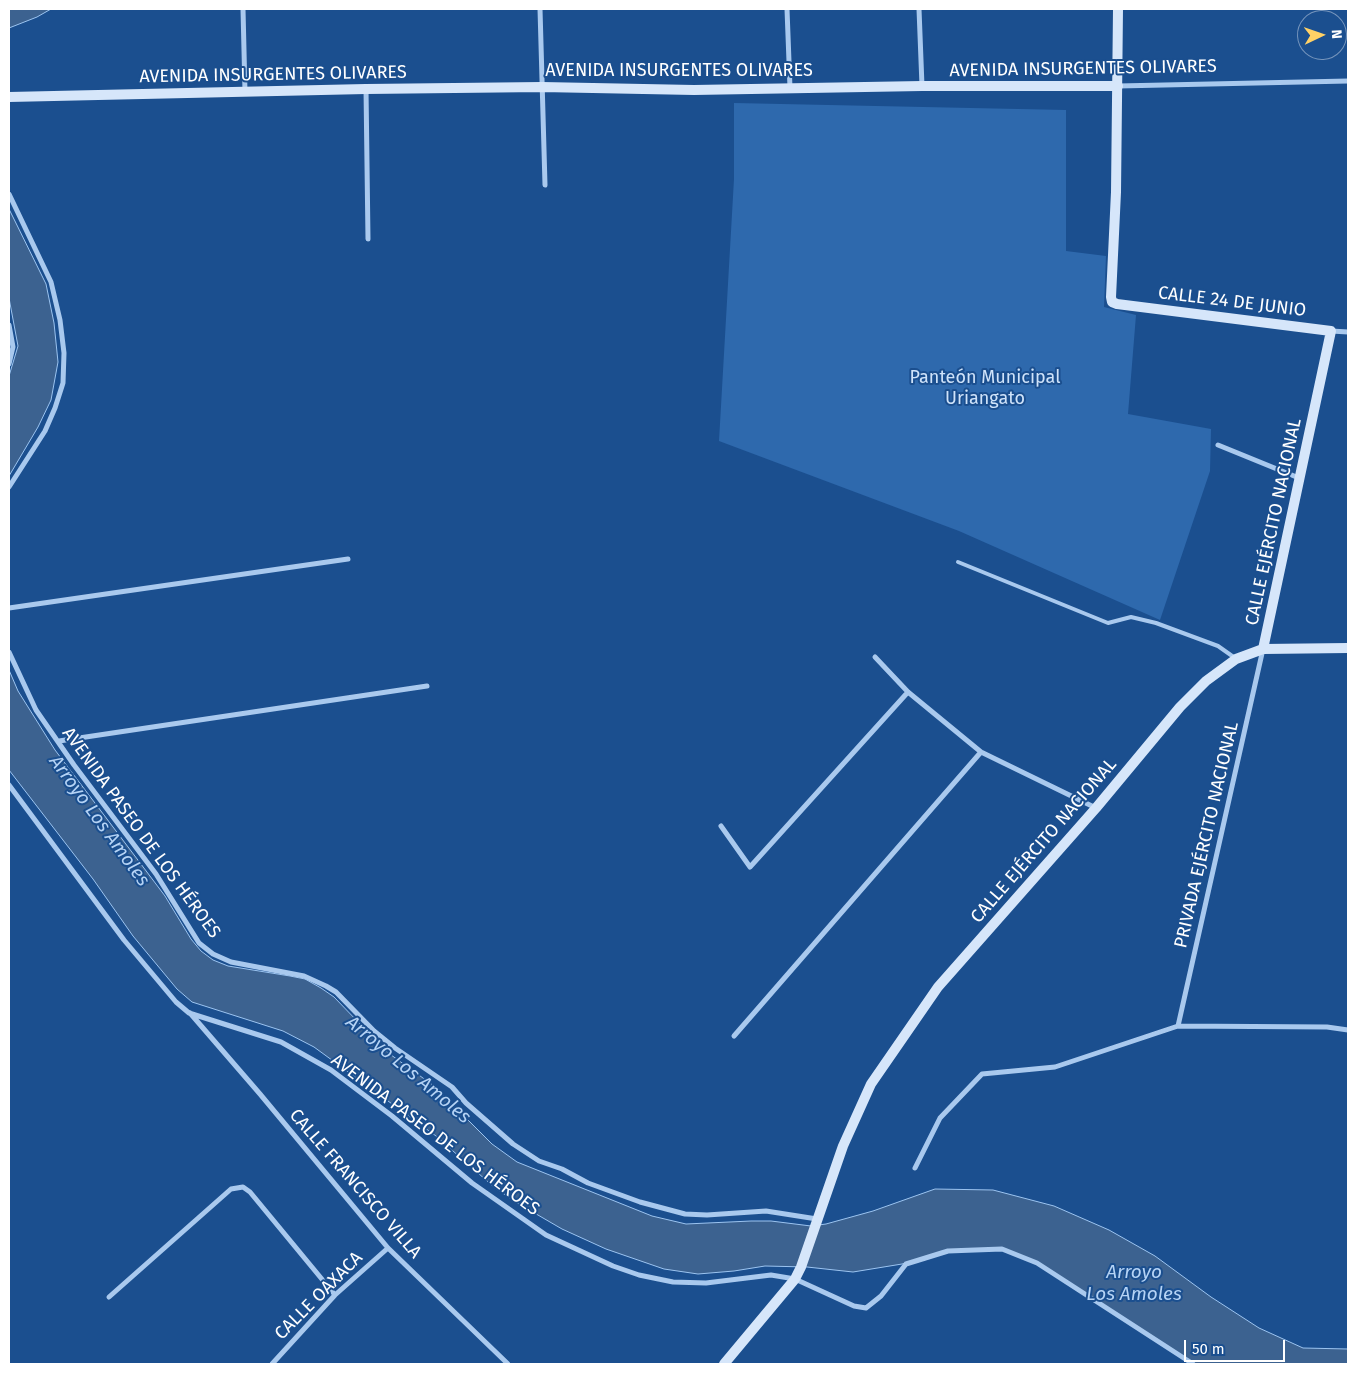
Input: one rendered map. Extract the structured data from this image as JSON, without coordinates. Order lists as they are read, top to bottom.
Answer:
{
  "streets": {
    "street": [
      "AVENIDA INSURGENTES OLIVARES",
      "CALLE 24 DE JUNIO",
      "CALLE EJÉRCITO NACIONAL",
      "AVENIDA PASEO DE LOS HÉROES",
      "PRIVADA EJÉRCITO NACIONAL",
      "CALLE FRANCISCO VILLA",
      "CALLE OAXACA"
    ]
  },
  "crossings": [
    ["AVENIDA INSURGENTES OLIVARES", "CALLE 24 DE JUNIO"],
    ["CALLE 24 DE JUNIO", "CALLE EJÉRCITO NACIONAL"],
    ["CALLE EJÉRCITO NACIONAL", "AVENIDA PASEO DE LOS HÉROES"],
    ["CALLE EJÉRCITO NACIONAL", "PRIVADA EJÉRCITO NACIONAL"],
    ["AVENIDA PASEO DE LOS HÉROES", "CALLE FRANCISCO VILLA"],
    ["CALLE FRANCISCO VILLA", "CALLE OAXACA"]
  ],
  "water": ["Arroyo Los Amoles"],
  "parks": ["Panteón Municipal Uriangato"],
  "scale_bar": "50 m",
  "north": "right"
}
